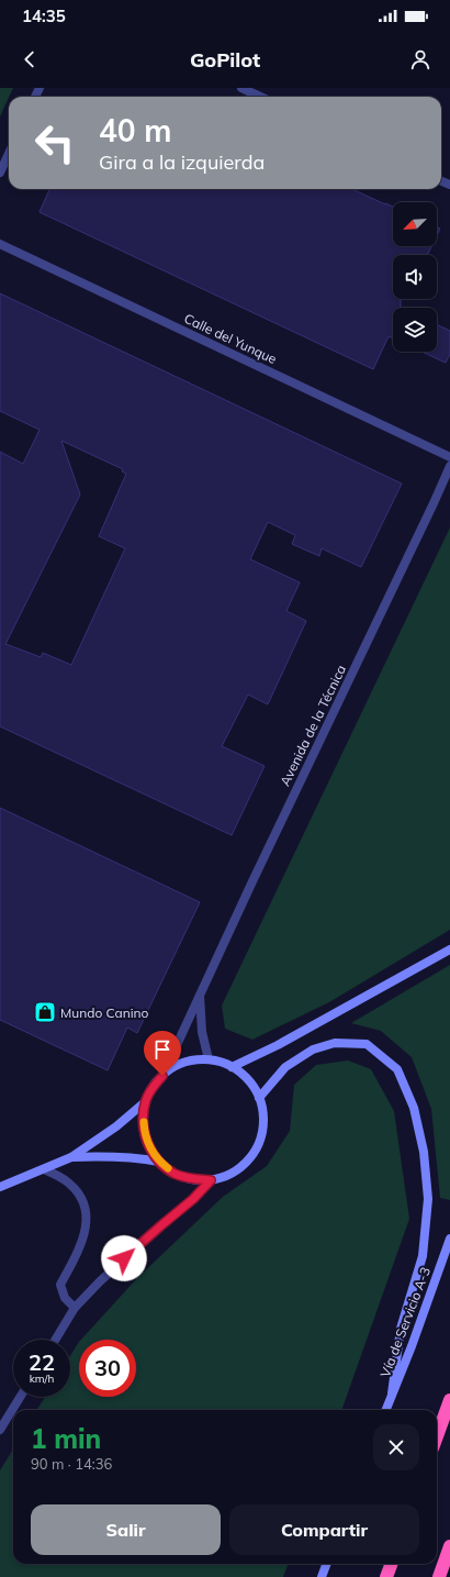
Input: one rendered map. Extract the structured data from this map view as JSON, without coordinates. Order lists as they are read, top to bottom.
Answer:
{
  "streets": {
    "main road": ["Vía de Servicio A-3"],
    "street": ["Calle del Yunque", "Avenida de la Técnica"]
  },
  "places": {
    "shop": ["Mundo Canino"]
  },
  "north": "bottom left",
  "page": {
    "status": "14:35",
    "header": "GoPilot",
    "turn": ["40 m", "Gira a la izquierda"],
    "speed": "22 km/h",
    "limit": "30",
    "heading": ["1 min", "90 m · 14:36"],
    "buttons": ["Salir", "Compartir"]
  }
}
